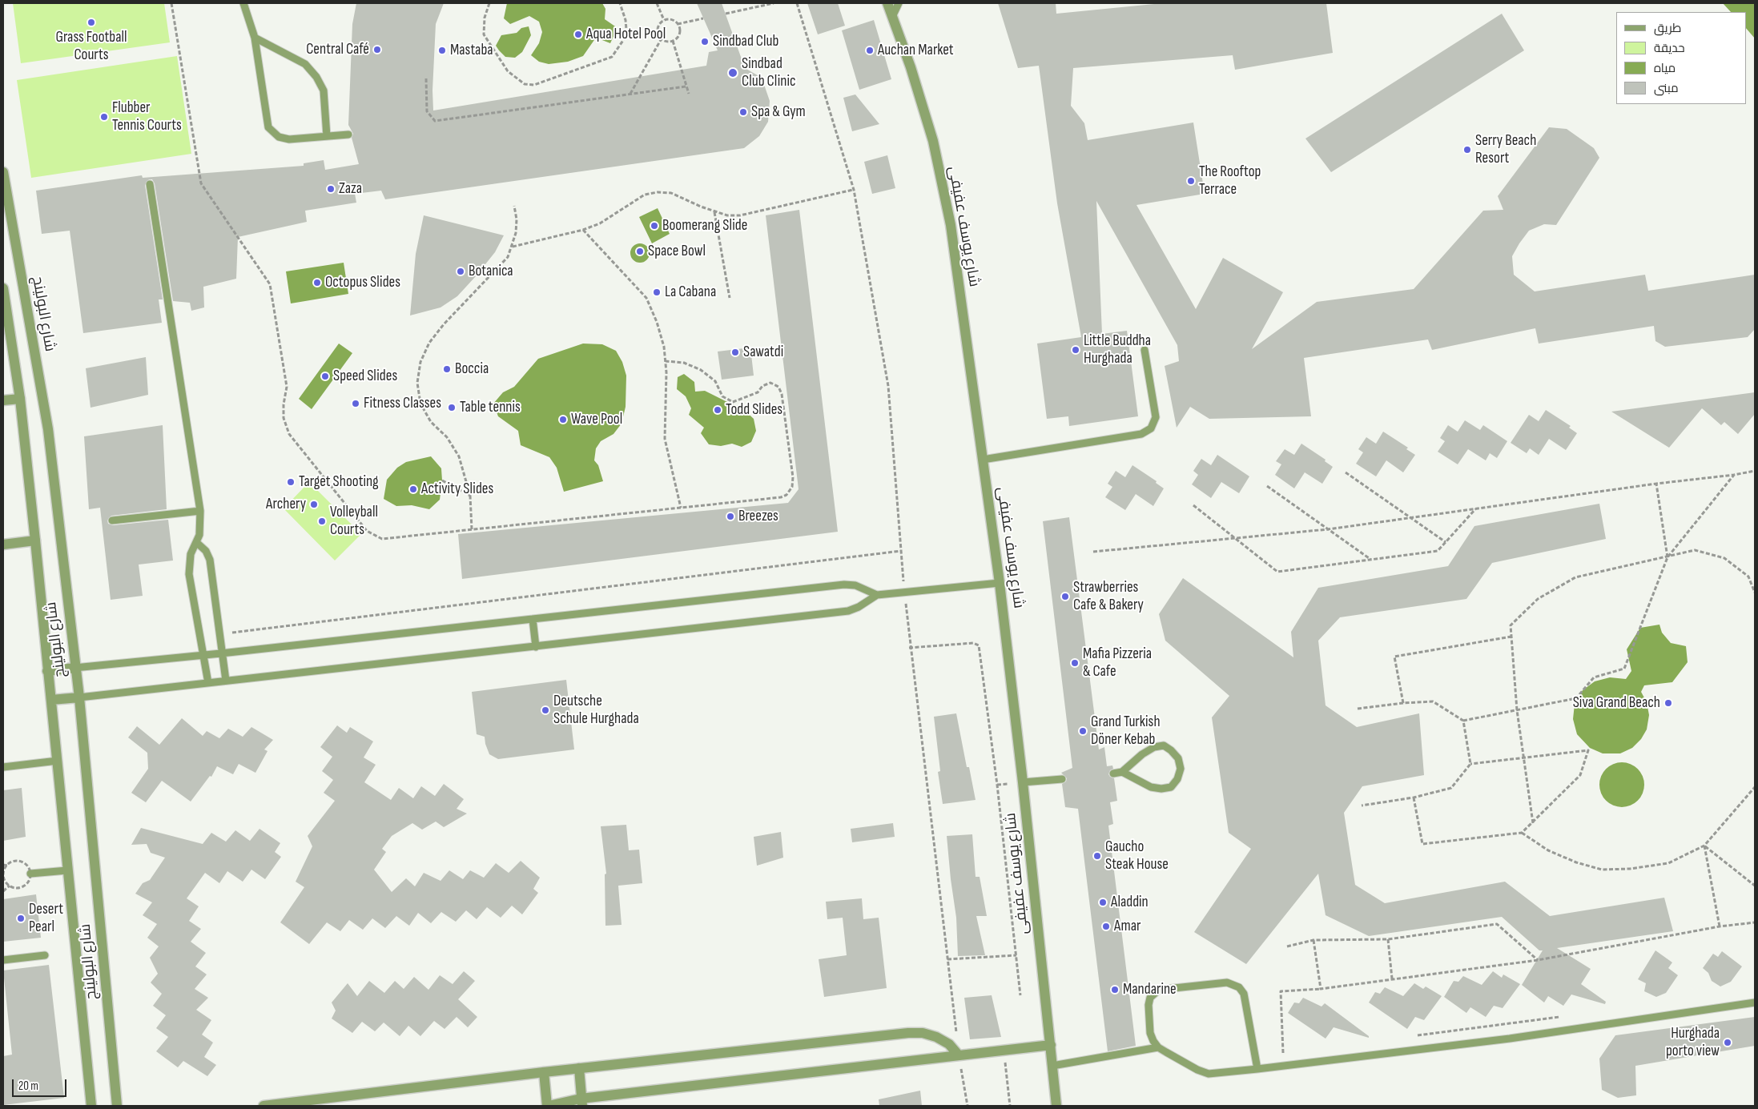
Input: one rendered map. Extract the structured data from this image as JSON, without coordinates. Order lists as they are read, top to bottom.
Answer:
{
  "streets": {
    "street": ["شارع يوسف عفيفى", "شارع البولينج"]
  },
  "places": [
    "Grass Football Courts",
    "Aqua Hotel Pool",
    "Sindbad Club",
    "Central Café",
    "Mastaba",
    "Auchan Market",
    "Sindbad Club Clinic",
    "Spa & Gym",
    "Flubber Tennis Courts",
    "Serry Beach Resort",
    "The Rooftop Terrace",
    "Zaza",
    "Boomerang Slide",
    "Space Bowl",
    "Botanica",
    "Octopus Slides",
    "La Cabana",
    "Little Buddha Hurghada",
    "Sawatdi",
    "Boccia",
    "Speed Slides",
    "Fitness Classes",
    "Table tennis",
    "Todd Slides",
    "Wave Pool",
    "Target Shooting",
    "Activity Slides",
    "Archery",
    "Breezes",
    "Volleyball Courts",
    "Strawberries Cafe & Bakery",
    "Mafia Pizzeria & Cafe",
    "Siva Grand Beach",
    "Deutsche Schule Hurghada",
    "Grand Turkish Döner Kebab",
    "Gaucho Steak House",
    "Aladdin",
    "Desert Pearl",
    "Amar",
    "Mandarine",
    "Hurghada porto view"
  ],
  "legend": [
    "طريق",
    "حديقة",
    "مياه",
    "مبنى"
  ],
  "scale_bar": "20 m"
}
